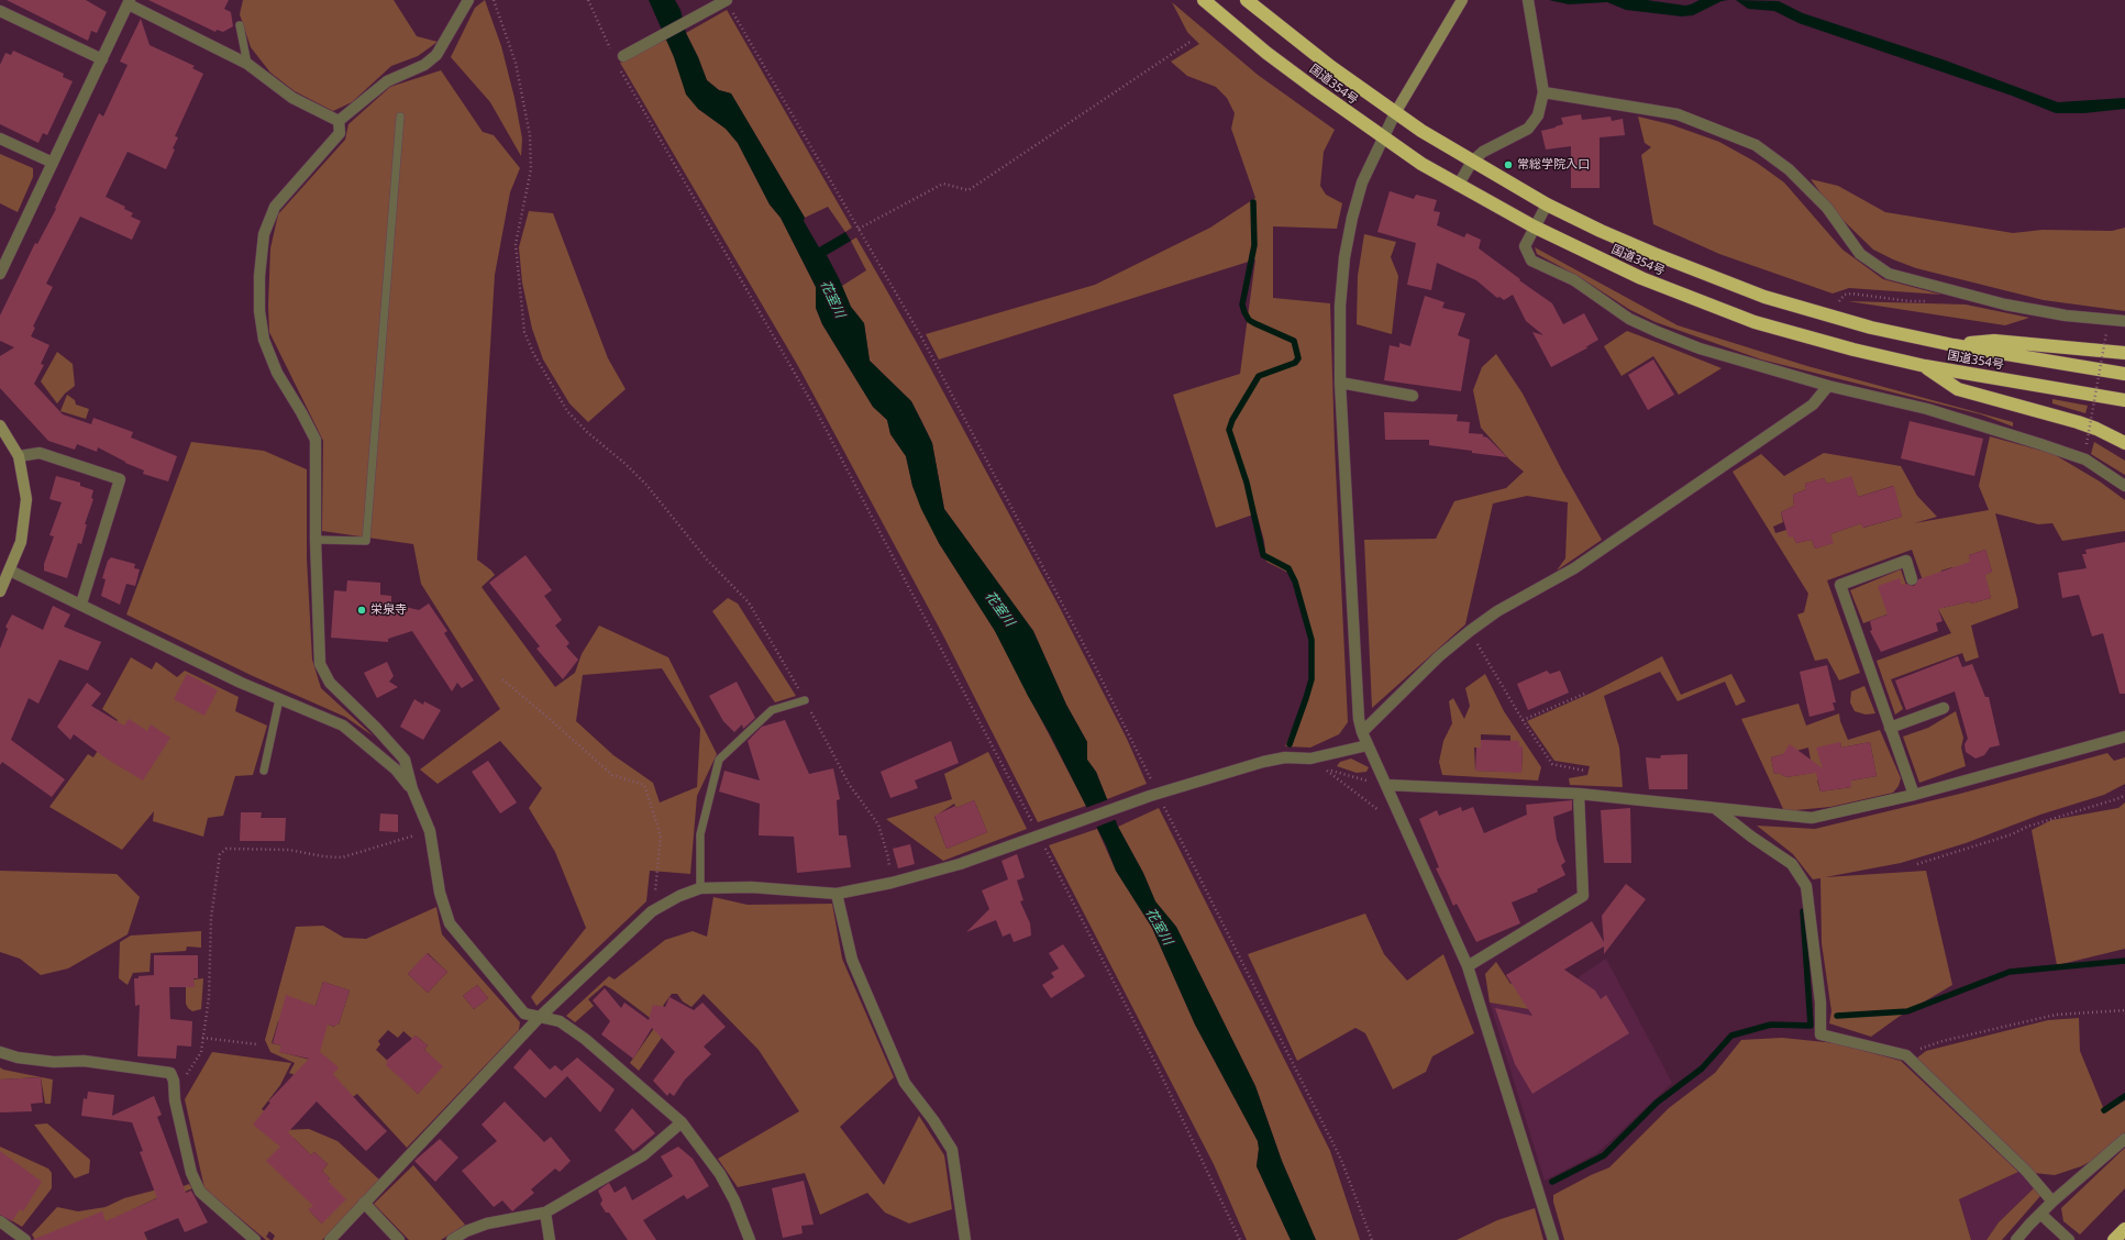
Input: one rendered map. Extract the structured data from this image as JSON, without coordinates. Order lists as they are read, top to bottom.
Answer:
{
  "streets": {
    "highway": ["国道354号"]
  },
  "water": ["花室川"],
  "places": ["常総学院入口", "栄泉寺"]
}
